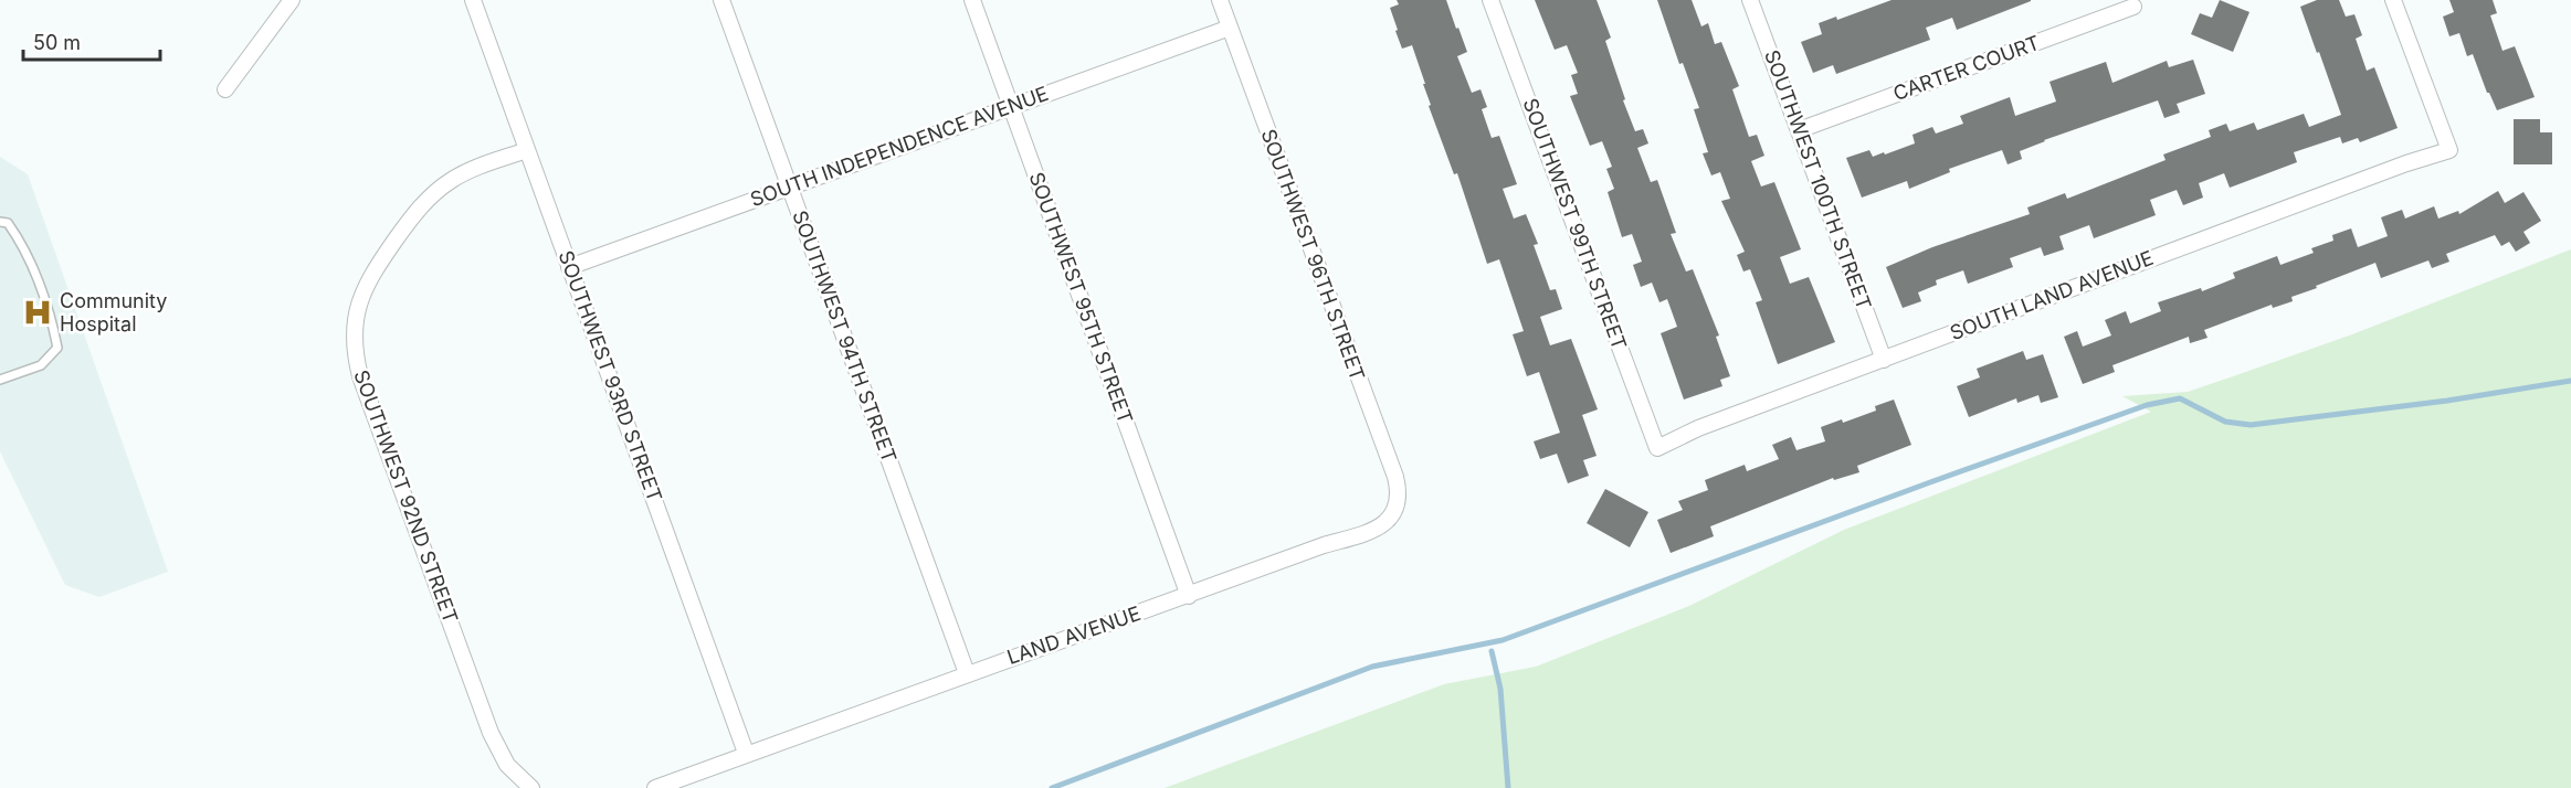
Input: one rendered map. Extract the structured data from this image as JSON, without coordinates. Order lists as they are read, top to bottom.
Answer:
{
  "streets": {
    "street": [
      "CARTER COURT",
      "SOUTH INDEPENDENCE AVENUE",
      "SOUTHWEST 100TH STREET",
      "SOUTHWEST 99TH STREET",
      "SOUTHWEST 96TH STREET",
      "SOUTH LAND AVENUE",
      "SOUTHWEST 95TH STREET",
      "SOUTHWEST 94TH STREET",
      "SOUTHWEST 93RD STREET",
      "SOUTHWEST 92ND STREET",
      "LAND AVENUE"
    ]
  },
  "crossings": [
    ["CARTER COURT", "SOUTHWEST 100TH STREET"],
    ["SOUTH INDEPENDENCE AVENUE", "SOUTHWEST 96TH STREET"],
    ["SOUTH INDEPENDENCE AVENUE", "SOUTHWEST 95TH STREET"],
    ["SOUTH INDEPENDENCE AVENUE", "SOUTHWEST 94TH STREET"],
    ["SOUTH INDEPENDENCE AVENUE", "SOUTHWEST 93RD STREET"],
    ["SOUTHWEST 100TH STREET", "SOUTH LAND AVENUE"],
    ["SOUTHWEST 99TH STREET", "SOUTH LAND AVENUE"],
    ["SOUTHWEST 96TH STREET", "LAND AVENUE"],
    ["SOUTHWEST 95TH STREET", "LAND AVENUE"],
    ["SOUTHWEST 94TH STREET", "LAND AVENUE"],
    ["SOUTHWEST 93RD STREET", "SOUTHWEST 92ND STREET"],
    ["SOUTHWEST 93RD STREET", "LAND AVENUE"]
  ],
  "places": {
    "hospital": ["Community Hospital"]
  },
  "scale_bar": "50 m"
}
